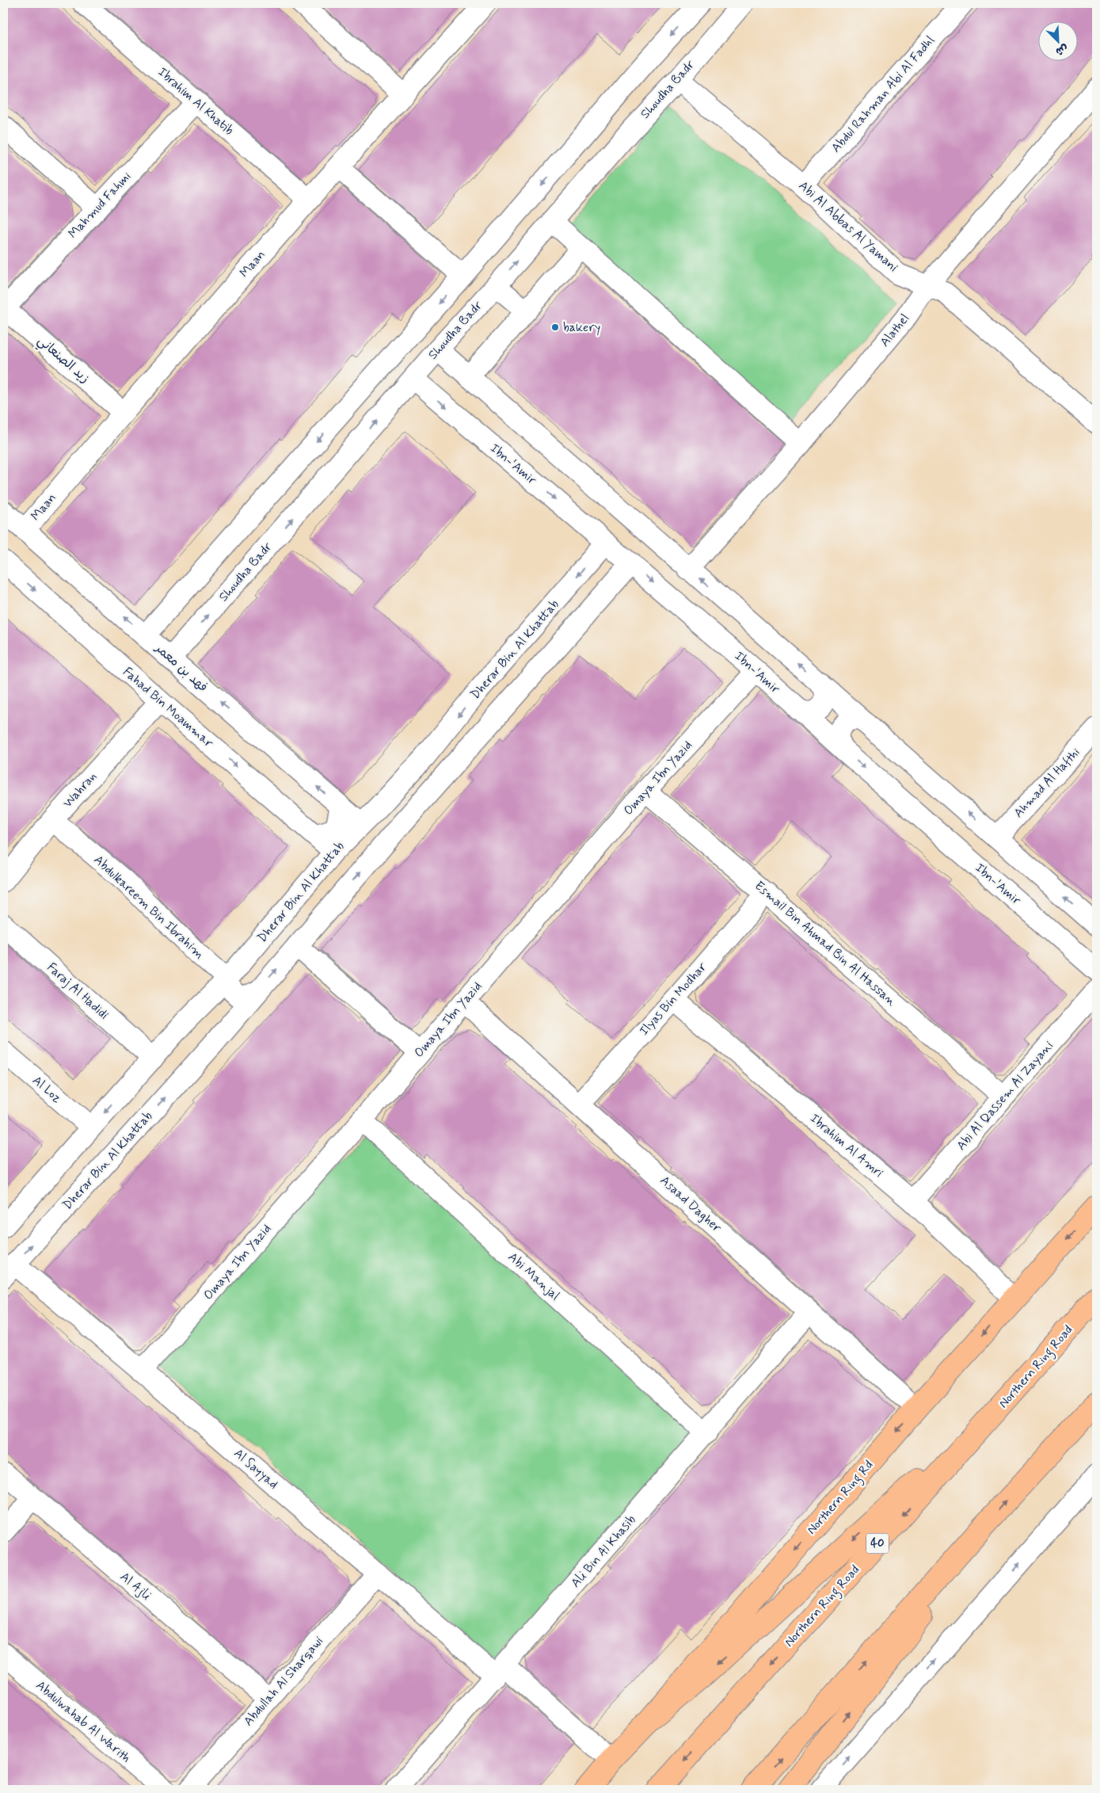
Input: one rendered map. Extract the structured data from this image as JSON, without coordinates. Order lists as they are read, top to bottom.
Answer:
{
  "streets": {
    "main road": ["Northern Ring Road", "Northern Ring Rd", "40"],
    "street": [
      "Shoudha Badr",
      "Abdul Rahman Abi Al Fadhl",
      "Ibrahim Al Khatib",
      "Mahmud Fahmi",
      "Abi Al Abbas Al Yamani",
      "Maan",
      "Alathel",
      "زيد الصنعاني",
      "Ibn-'Amir",
      "Dherar Bin Al Khattab",
      "فهد بن معمر",
      "Fahad Bin Moammar",
      "Omaya Ibn Yazid",
      "Ahmad Al Hafthi",
      "Wahran",
      "Abdulkareem Bin Ibrahim",
      "Esmail Bin Ahmad Bin Al Hassan",
      "Faraj Al Hadidi",
      "Ilyas Bin Modhar",
      "Al Loz",
      "Abi Al Qassem Al Zayani",
      "Ibrahim Al Amri",
      "Asaad Dagher",
      "Abi Manjal",
      "Al Sayyad",
      "Ali Bin Al Khasib",
      "Al Ajli",
      "Abdullah Al Sharqawi",
      "Abdulwahab Al Warith"
    ]
  },
  "crossings": [
    ["Shoudha Badr", "Abi Al Abbas Al Yamani"],
    ["Shoudha Badr", "Ibn-'Amir"],
    ["Shoudha Badr", "فهد بن معمر"],
    ["Abdul Rahman Abi Al Fadhl", "Abi Al Abbas Al Yamani"],
    ["Ibrahim Al Khatib", "Mahmud Fahmi"],
    ["Ibrahim Al Khatib", "Maan"],
    ["Mahmud Fahmi", "زيد الصنعاني"],
    ["Abi Al Abbas Al Yamani", "Alathel"],
    ["Maan", "زيد الصنعاني"],
    ["Maan", "فهد بن معمر"],
    ["Ibn-'Amir", "Dherar Bin Al Khattab"],
    ["Ibn-'Amir", "Omaya Ibn Yazid"],
    ["Dherar Bin Al Khattab", "فهد بن معمر"],
    ["Dherar Bin Al Khattab", "Fahad Bin Moammar"],
    ["Dherar Bin Al Khattab", "Abdulkareem Bin Ibrahim"],
    ["Dherar Bin Al Khattab", "Faraj Al Hadidi"],
    ["Dherar Bin Al Khattab", "Al Loz"],
    ["Dherar Bin Al Khattab", "Al Sayyad"],
    ["Fahad Bin Moammar", "Wahran"],
    ["Omaya Ibn Yazid", "Esmail Bin Ahmad Bin Al Hassan"],
    ["Omaya Ibn Yazid", "Asaad Dagher"],
    ["Omaya Ibn Yazid", "Abi Manjal"],
    ["Omaya Ibn Yazid", "Al Sayyad"],
    ["Wahran", "Abdulkareem Bin Ibrahim"],
    ["Esmail Bin Ahmad Bin Al Hassan", "Ilyas Bin Modhar"],
    ["Esmail Bin Ahmad Bin Al Hassan", "Abi Al Qassem Al Zayani"],
    ["Ilyas Bin Modhar", "Ibrahim Al Amri"],
    ["Ilyas Bin Modhar", "Asaad Dagher"],
    ["Abi Al Qassem Al Zayani", "Ibrahim Al Amri"],
    ["Ibrahim Al Amri", "Northern Ring Rd"],
    ["Asaad Dagher", "Northern Ring Rd"],
    ["Asaad Dagher", "Ali Bin Al Khasib"],
    ["Abi Manjal", "Ali Bin Al Khasib"],
    ["Al Sayyad", "Northern Ring Rd"],
    ["Al Sayyad", "Ali Bin Al Khasib"],
    ["Al Sayyad", "Abdullah Al Sharqawi"],
    ["Al Ajli", "Abdullah Al Sharqawi"]
  ],
  "one_way": ["فهد بن معمر", "Fahad Bin Moammar"],
  "places": ["bakery"],
  "north": "bottom right"
}
